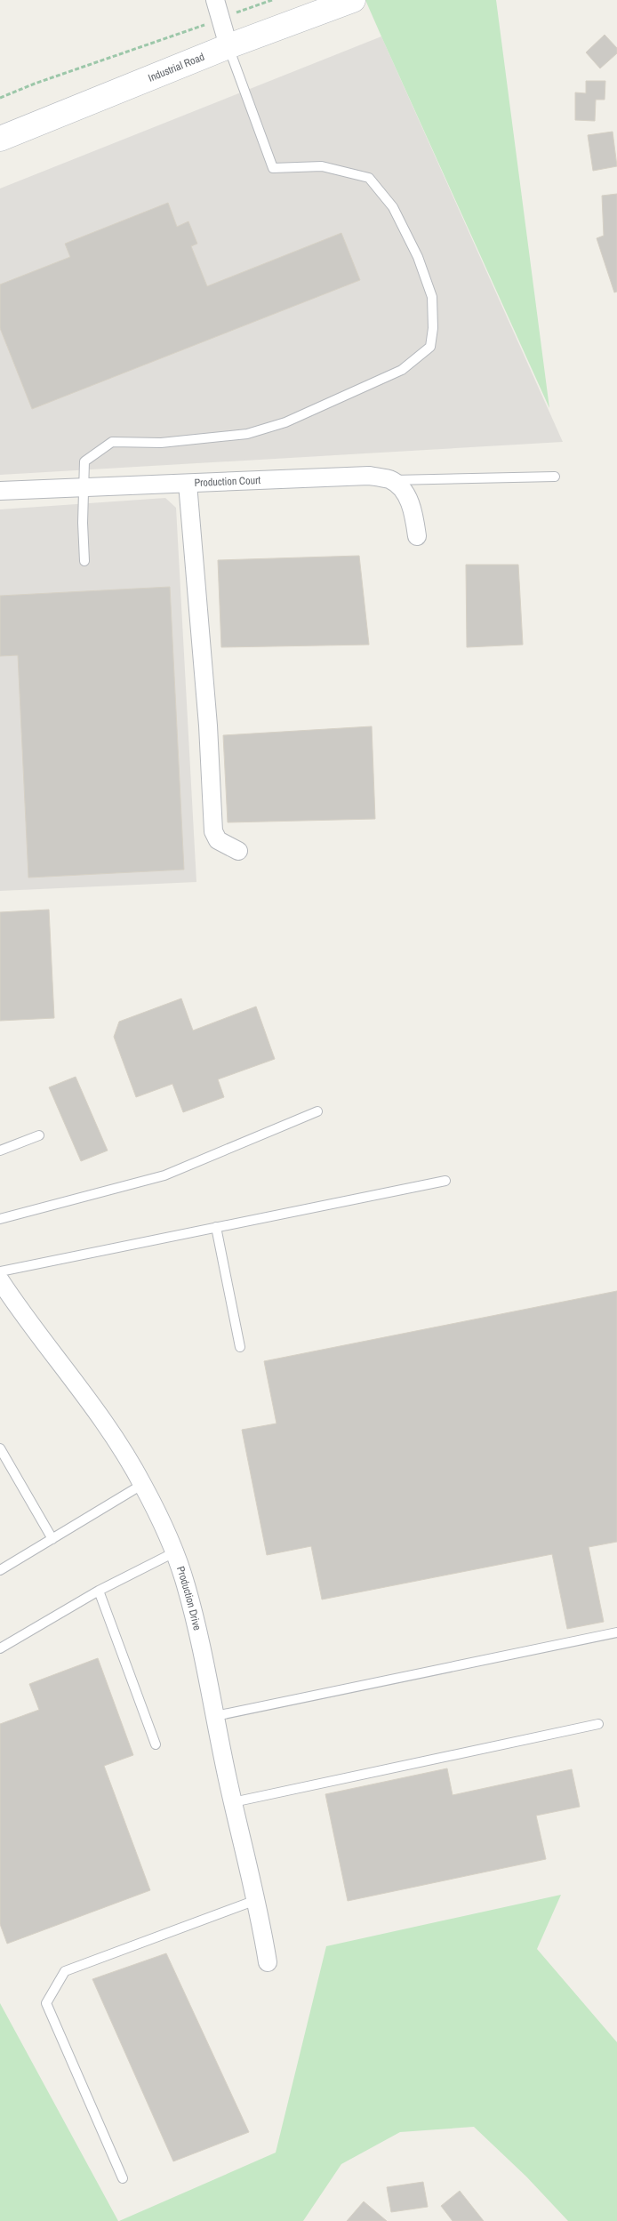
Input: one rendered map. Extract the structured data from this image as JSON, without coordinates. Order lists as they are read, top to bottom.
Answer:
{
  "streets": {
    "main road": ["Industrial Road"],
    "street": ["Production Court", "Production Drive"]
  }
}
